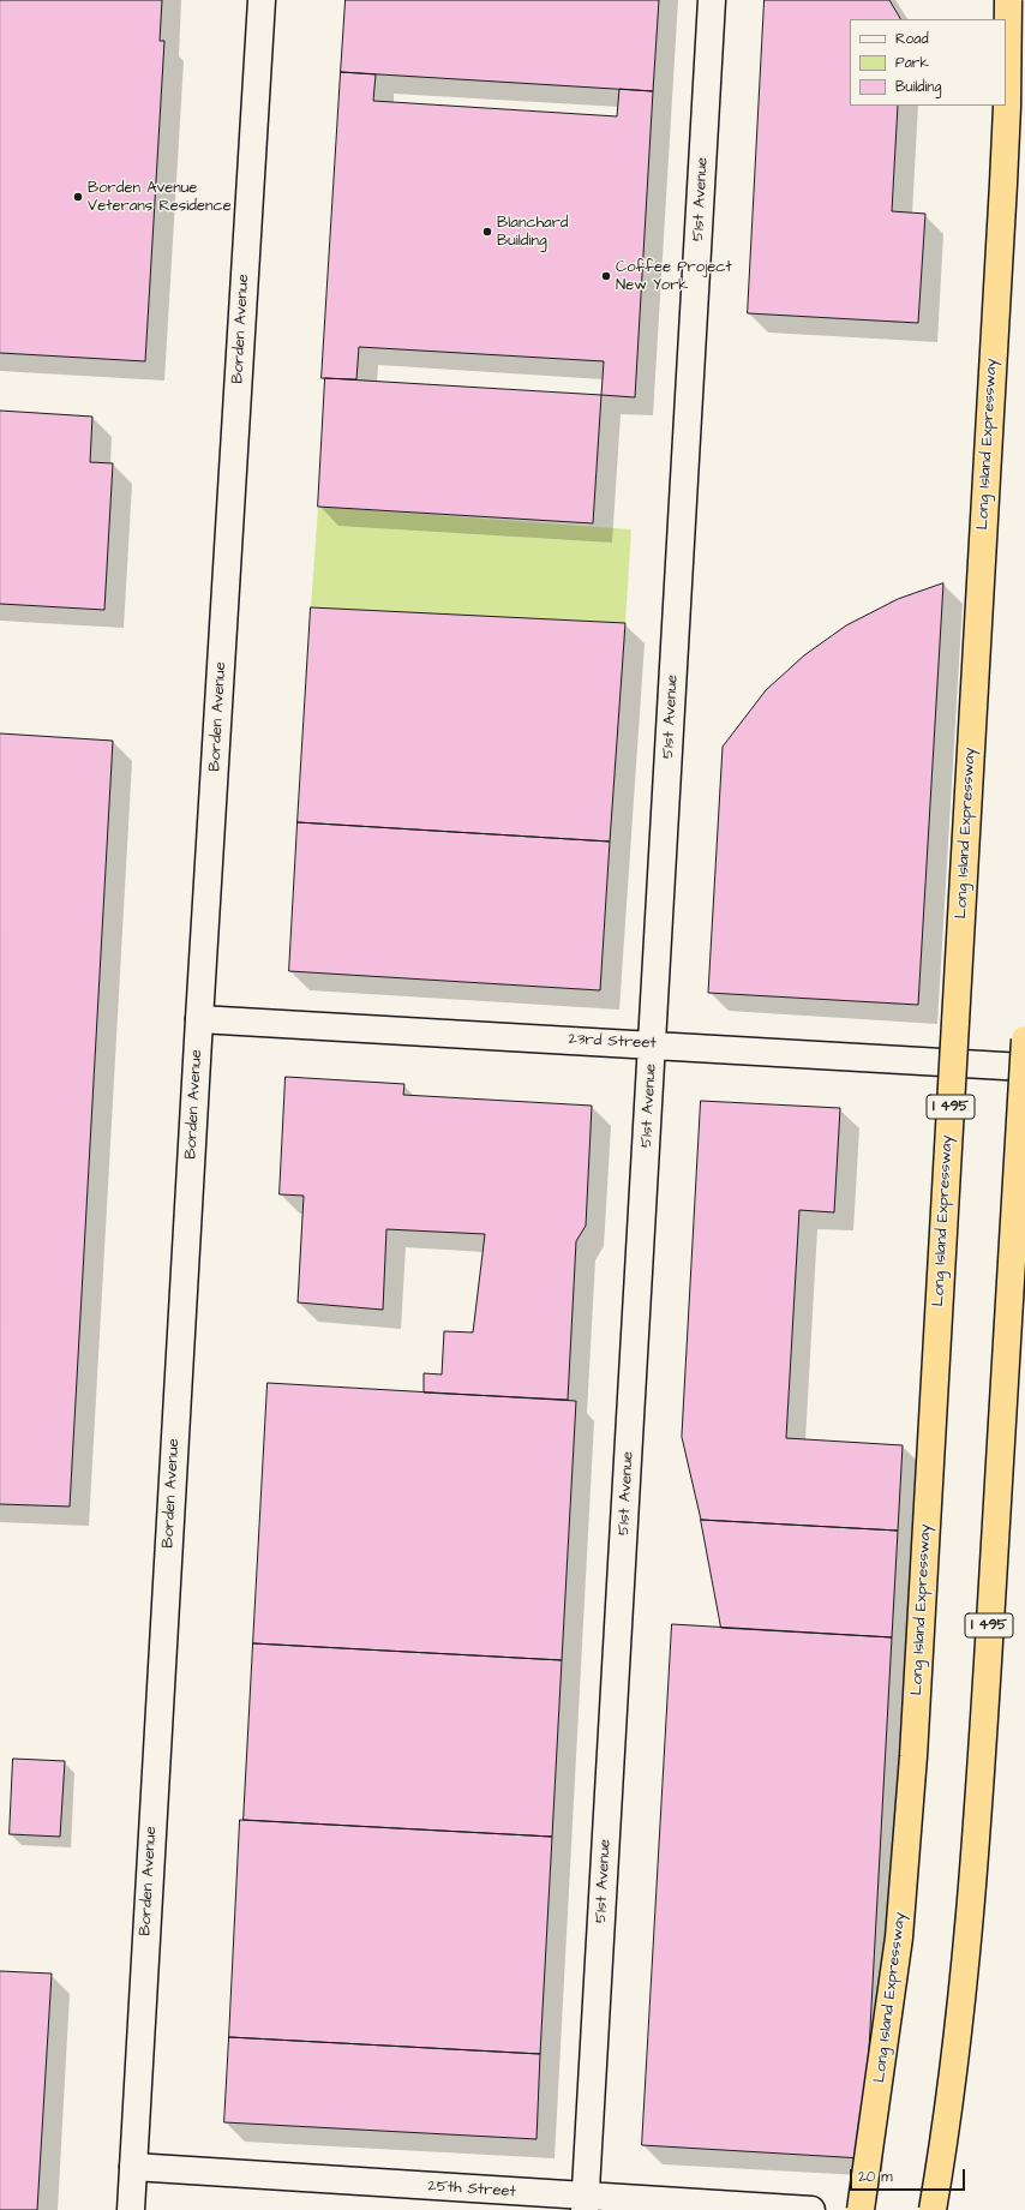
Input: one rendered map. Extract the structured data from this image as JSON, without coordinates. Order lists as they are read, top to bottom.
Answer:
{
  "streets": {
    "highway": ["Long Island Expressway", "I 495"],
    "street": [
      "51st Avenue",
      "Borden Avenue",
      "23rd Street",
      "25th Street"
    ]
  },
  "crossings": [
    ["51st Avenue", "23rd Street"],
    ["51st Avenue", "25th Street"],
    ["Borden Avenue", "23rd Street"],
    ["Borden Avenue", "25th Street"]
  ],
  "places": ["Borden Avenue Veterans Residence", "Blanchard Building", "Coffee Project New York"],
  "legend": ["Road", "Park", "Building"],
  "scale_bar": "20 m"
}
